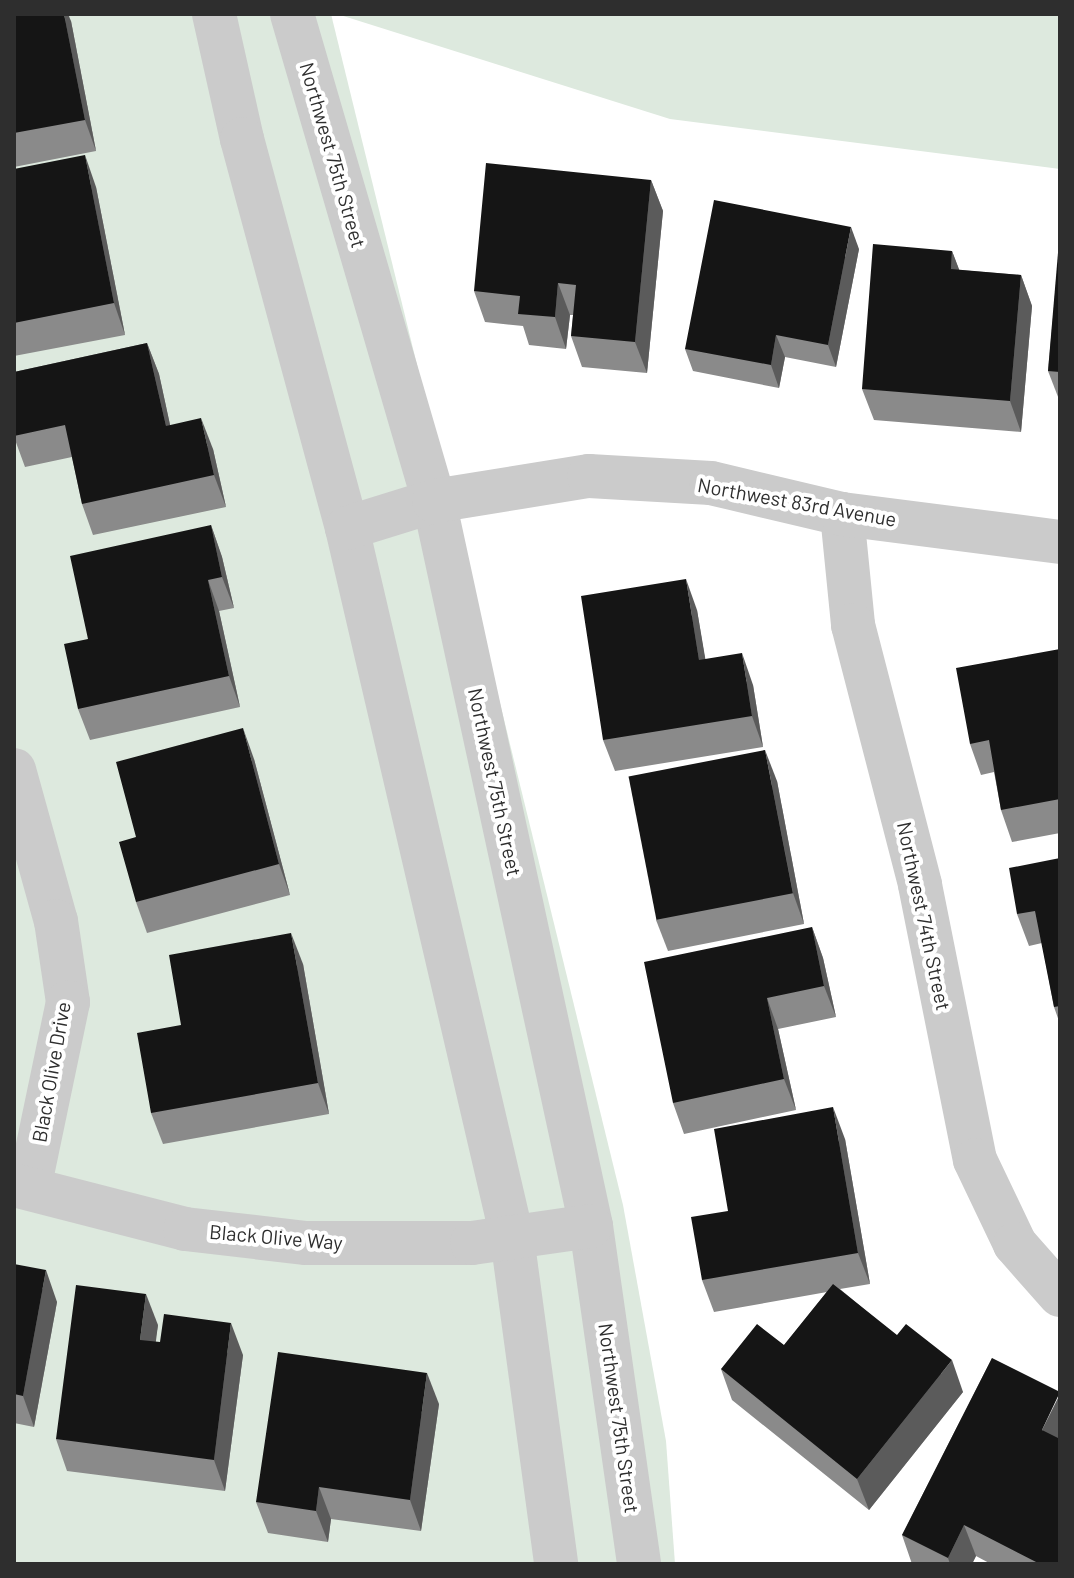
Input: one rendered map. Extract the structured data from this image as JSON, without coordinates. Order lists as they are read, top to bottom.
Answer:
{
  "streets": {
    "street": [
      "Northwest 75th Street",
      "Northwest 83rd Avenue",
      "Northwest 74th Street",
      "Black Olive Drive",
      "Black Olive Way"
    ]
  },
  "crossings": [
    ["Northwest 75th Street", "Northwest 83rd Avenue"],
    ["Northwest 75th Street", "Black Olive Way"],
    ["Northwest 83rd Avenue", "Northwest 74th Street"],
    ["Black Olive Drive", "Black Olive Way"]
  ]
}
